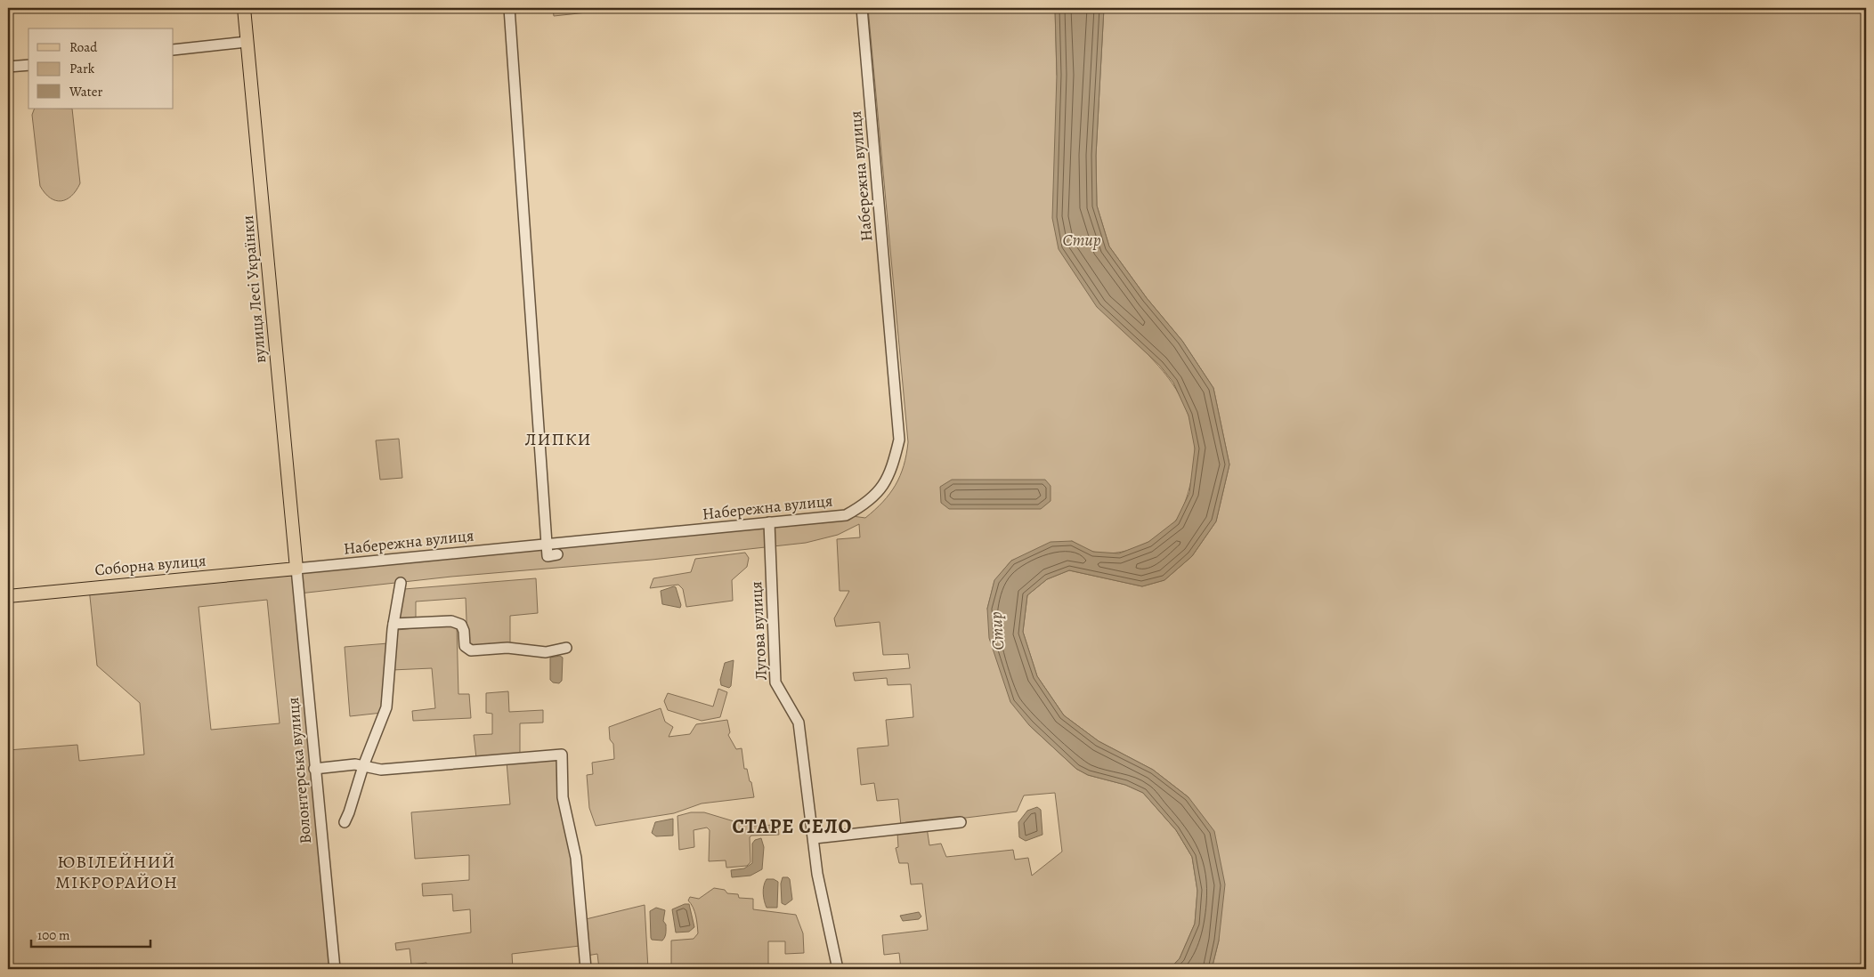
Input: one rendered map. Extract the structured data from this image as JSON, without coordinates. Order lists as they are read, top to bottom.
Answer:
{
  "streets": {
    "main road": ["вулиця Лесі Українки", "Соборна вулиця"],
    "street": ["Набережна вулиця", "Лугова вулиця", "Волонтерська вулиця"]
  },
  "crossings": [
    ["Набережна вулиця", "вулиця Лесі Українки"],
    ["Набережна вулиця", "Соборна вулиця"],
    ["Набережна вулиця", "Лугова вулиця"],
    ["Набережна вулиця", "Волонтерська вулиця"],
    ["вулиця Лесі Українки", "Соборна вулиця"],
    ["вулиця Лесі Українки", "Волонтерська вулиця"],
    ["Соборна вулиця", "Волонтерська вулиця"]
  ],
  "districts": ["ЛИПКИ", "СТАРЕ СЕЛО", "ЮВІЛЕЙНИЙ МІКРОРАЙОН"],
  "water": ["Стир"],
  "legend": ["Road", "Park", "Water"],
  "scale_bar": "100 m"
}
